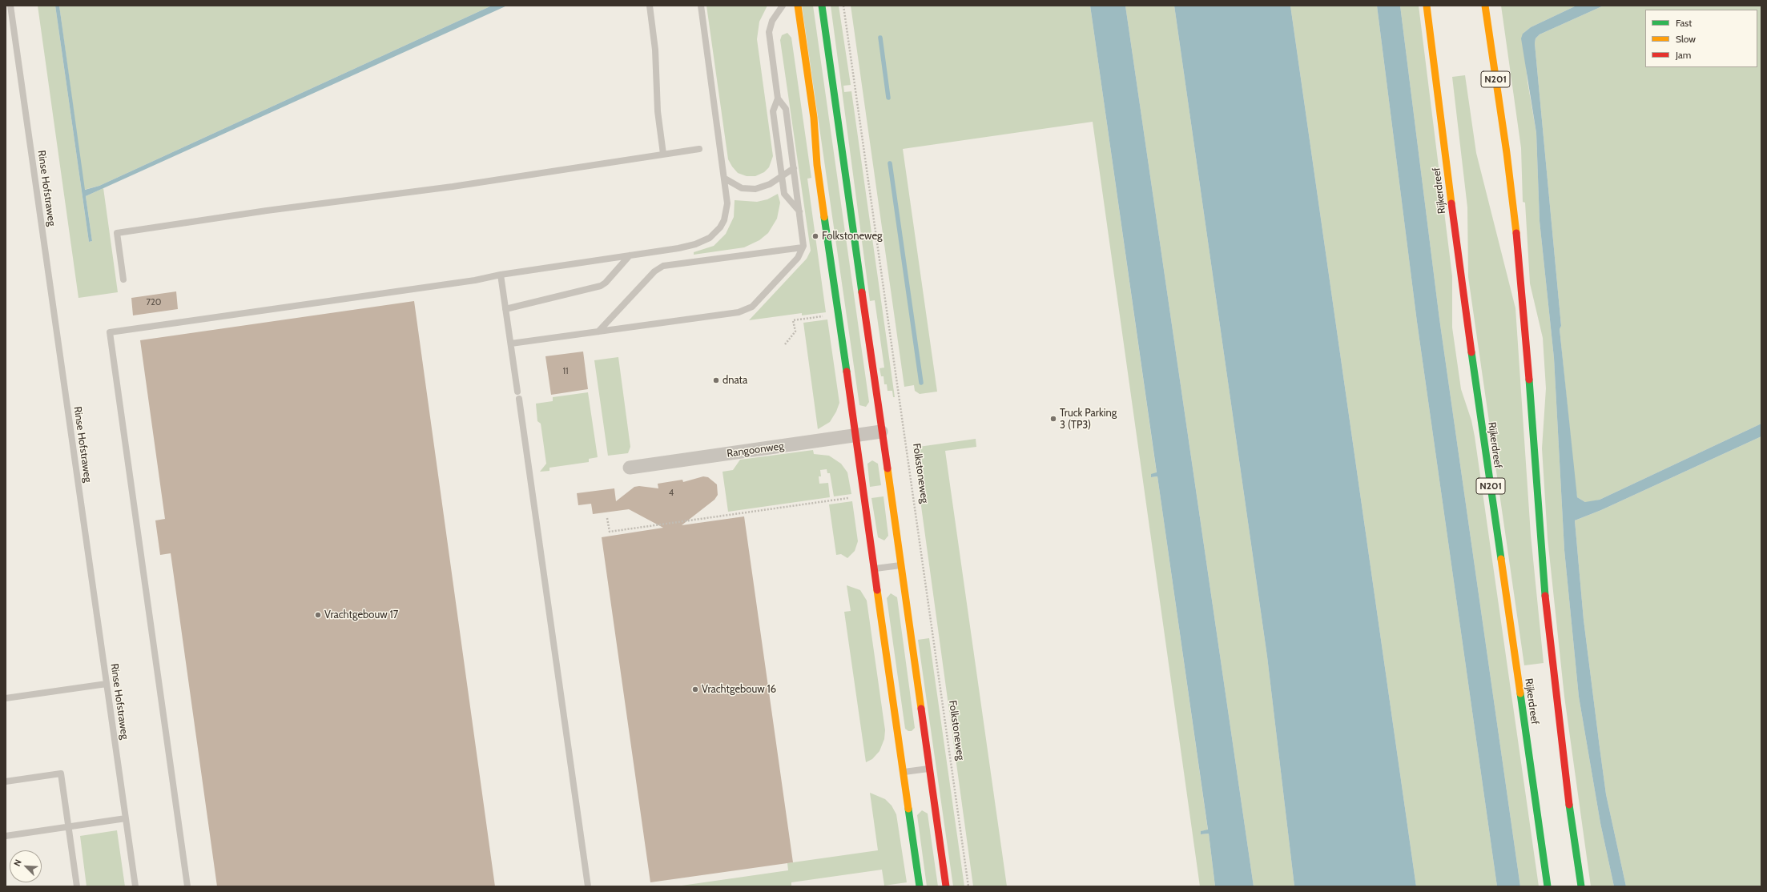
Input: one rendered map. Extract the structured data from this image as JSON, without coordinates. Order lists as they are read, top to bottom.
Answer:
{
  "streets": {
    "main road": ["N201", "Rijkerdreef"],
    "street": ["Rangoonweg"],
    "lane": ["Rinse Hofstraweg"],
    "path": ["Folkstoneweg"]
  },
  "places": [
    "Folkstoneweg",
    "dnata",
    "Truck Parking 3 (TP3)",
    "Vrachtgebouw 17",
    "Vrachtgebouw 16"
  ],
  "house_numbers": ["720", "11", "4"],
  "legend": ["Fast", "Slow", "Jam"],
  "north": "top left"
}
